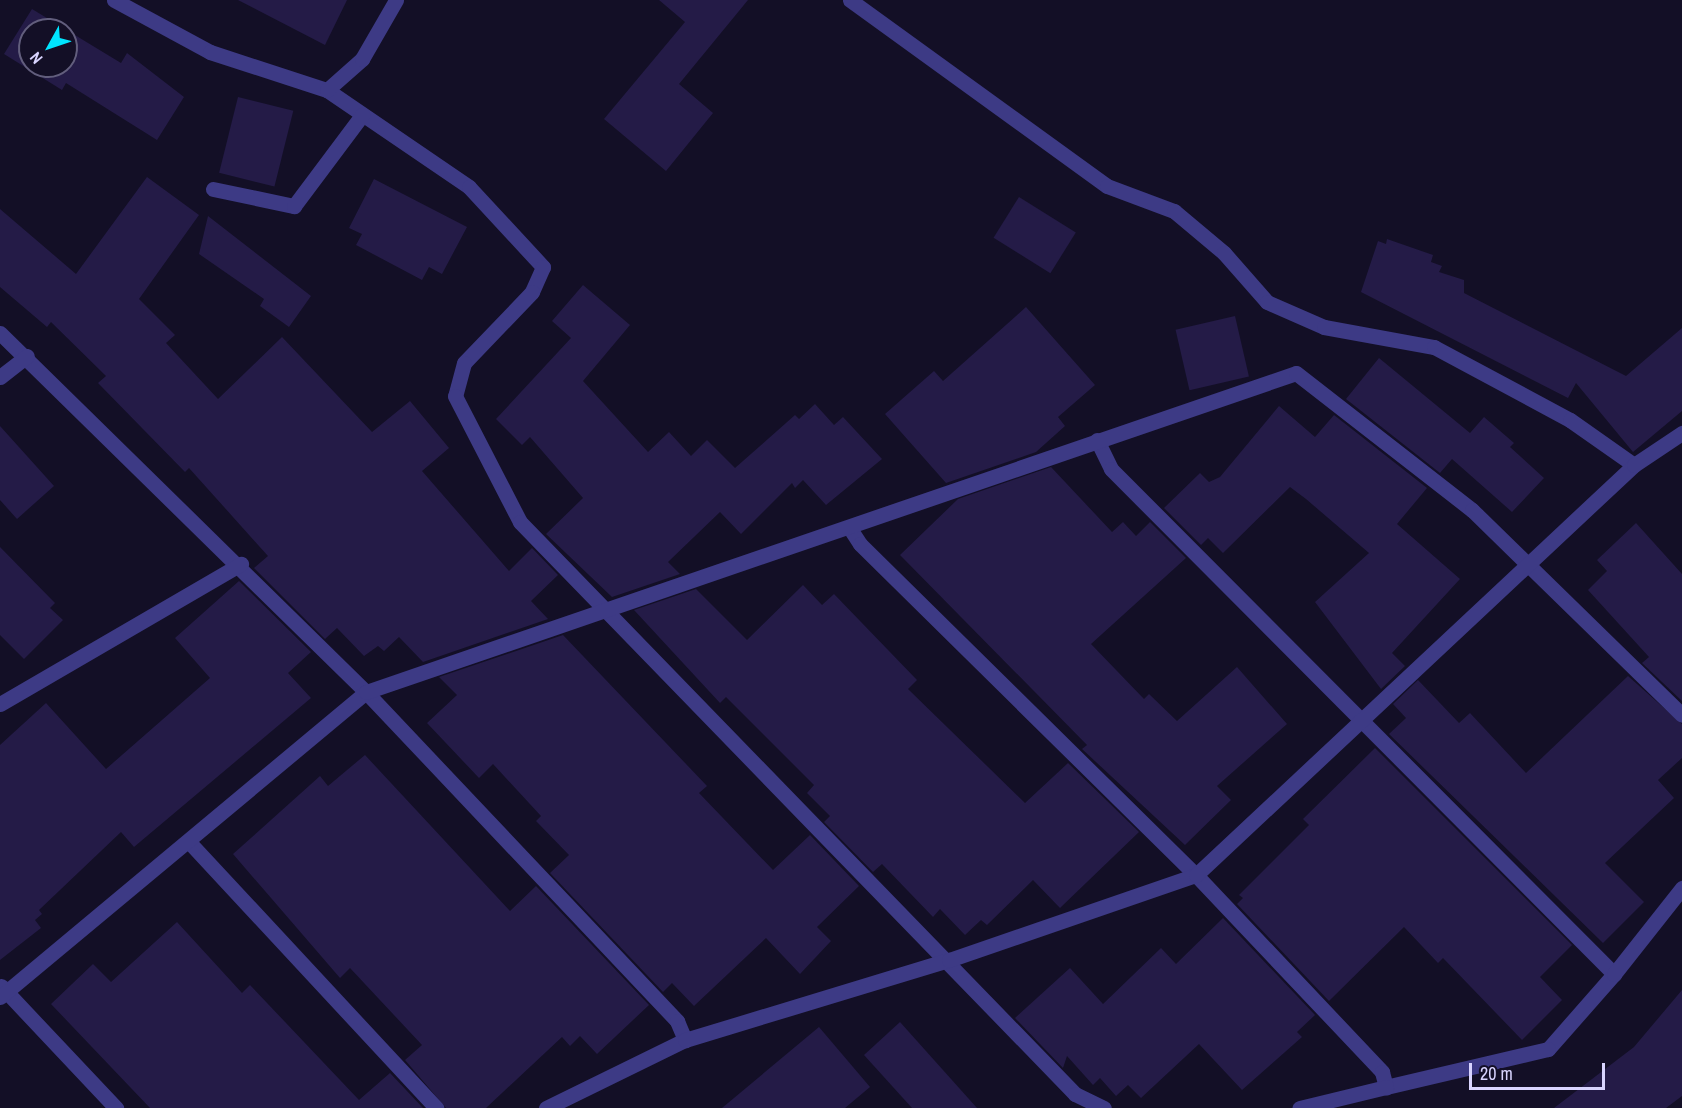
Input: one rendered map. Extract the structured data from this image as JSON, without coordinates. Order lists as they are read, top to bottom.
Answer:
{
  "scale_bar": "20 m",
  "north": "bottom left"
}
